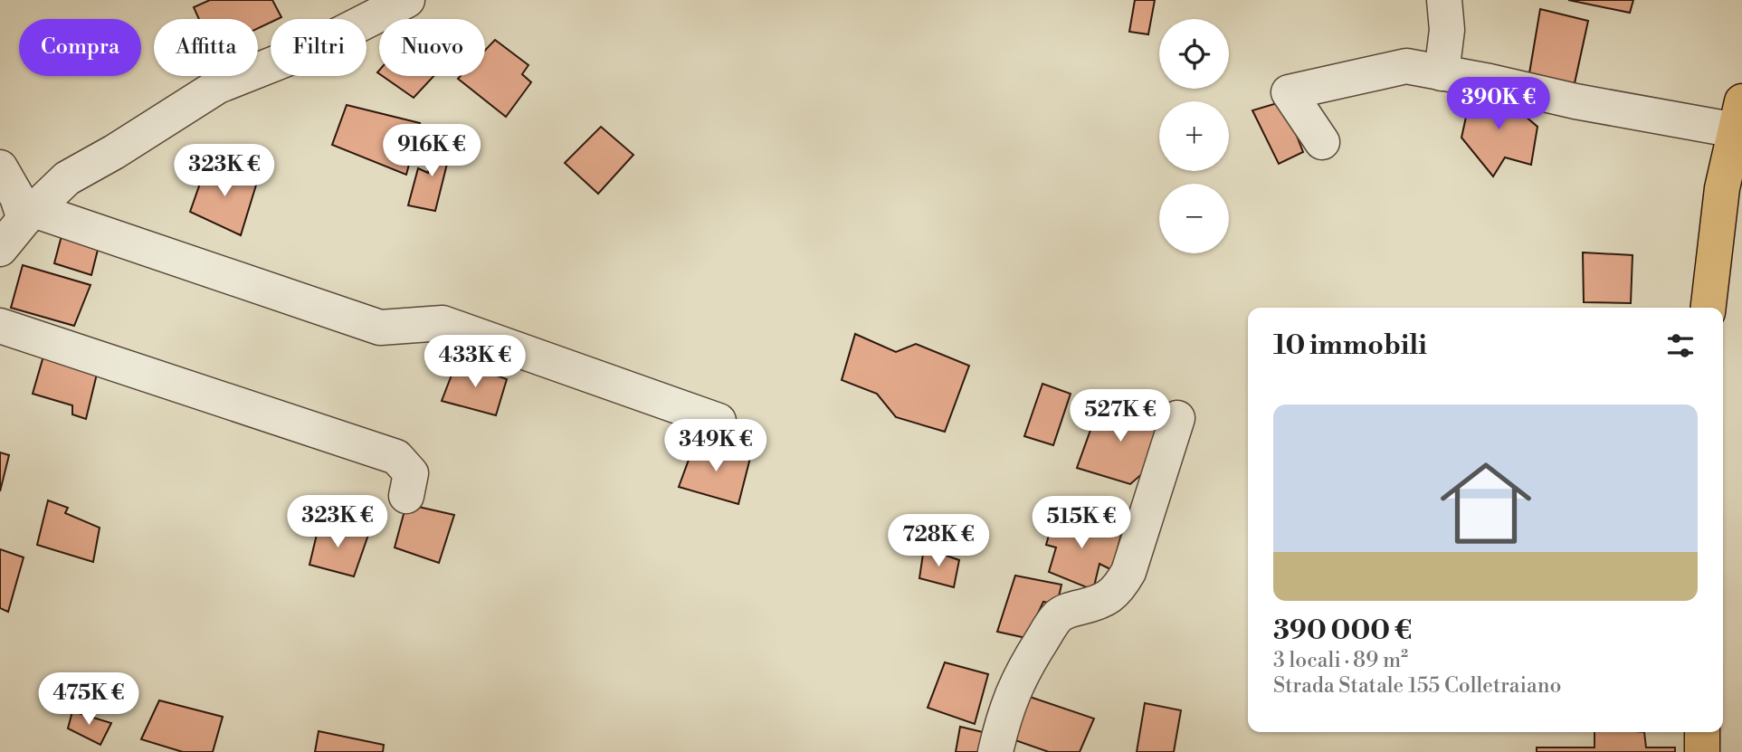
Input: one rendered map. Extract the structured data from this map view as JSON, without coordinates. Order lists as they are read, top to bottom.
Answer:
{
  "page": {
    "map_buttons": ["+", "−"],
    "chip": [
      "Compra",
      "Affitta",
      "Filtri",
      "Nuovo"
    ],
    "price": [
      "390K €",
      "916K €",
      "323K €",
      "433K €",
      "527K €",
      "349K €",
      "323K €",
      "515K €",
      "728K €",
      "475K €"
    ],
    "heading": "10 immobili",
    "list": [
      {
        "name": "390 000 €",
        "note": "3 locali · 89 m² · Strada Statale 155 Colletraiano"
      }
    ]
  }
}
